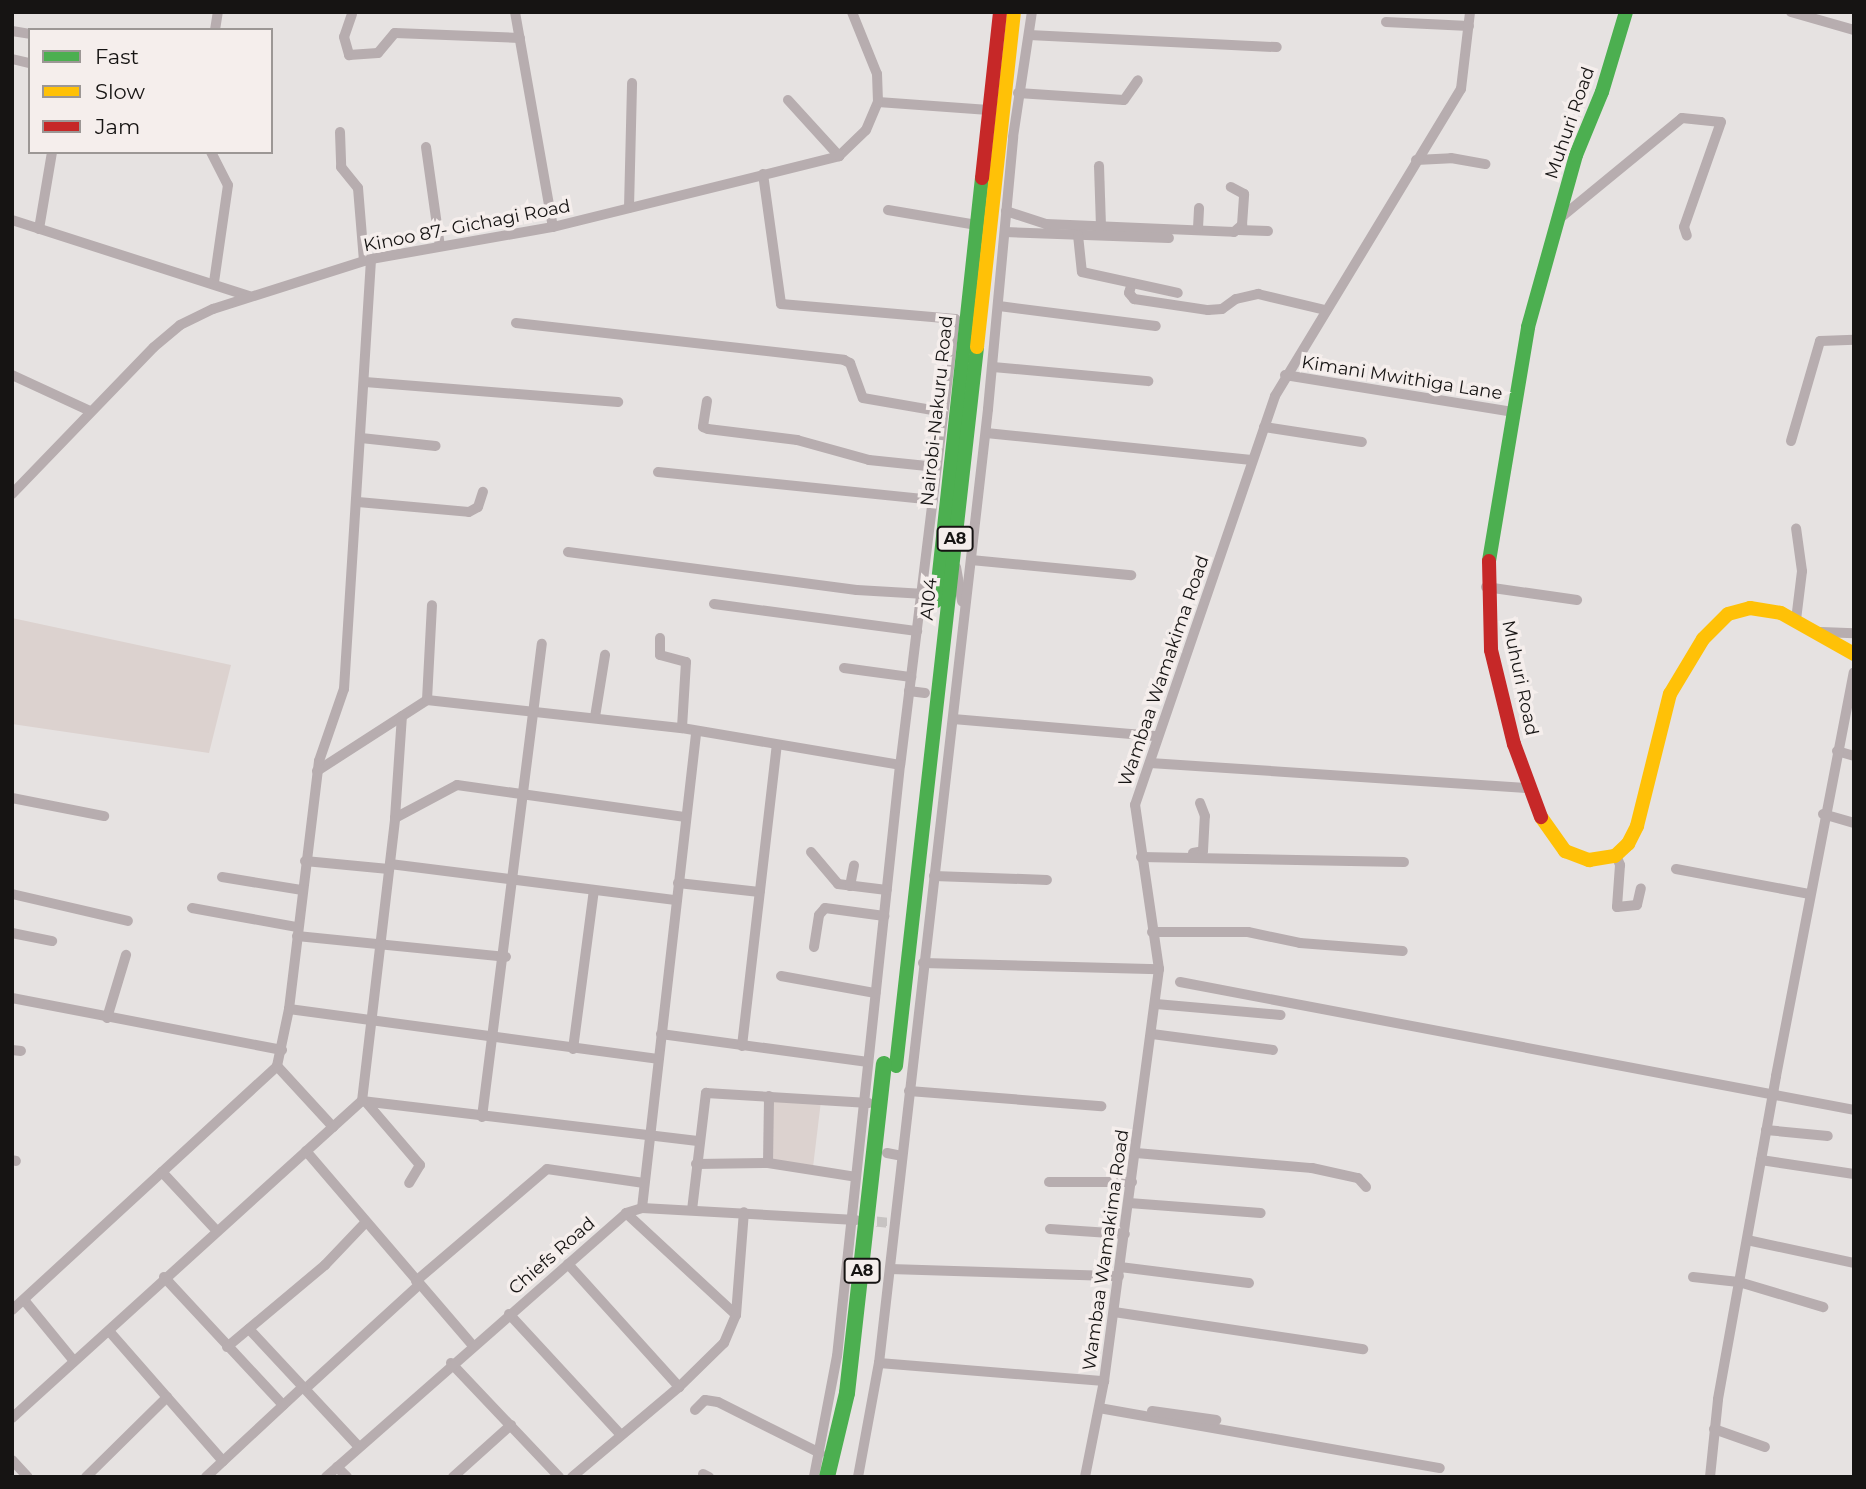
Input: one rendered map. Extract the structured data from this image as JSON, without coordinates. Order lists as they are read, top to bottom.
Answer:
{
  "streets": {
    "main road": [
      "Muhuri Road",
      "Nairobi-Nakuru Road",
      "A8",
      "A104"
    ],
    "street": [
      "Kinoo 87- Gichagi Road",
      "Kimani Mwithiga Lane",
      "Wambaa Wamakima Road",
      "Chiefs Road"
    ]
  },
  "crossings": [
    ["Muhuri Road", "Kimani Mwithiga Lane"],
    ["Kimani Mwithiga Lane", "Wambaa Wamakima Road"],
    ["Nairobi-Nakuru Road", "A8"],
    ["Nairobi-Nakuru Road", "A104"],
    ["A8", "A104"]
  ],
  "legend": ["Fast", "Slow", "Jam"]
}
